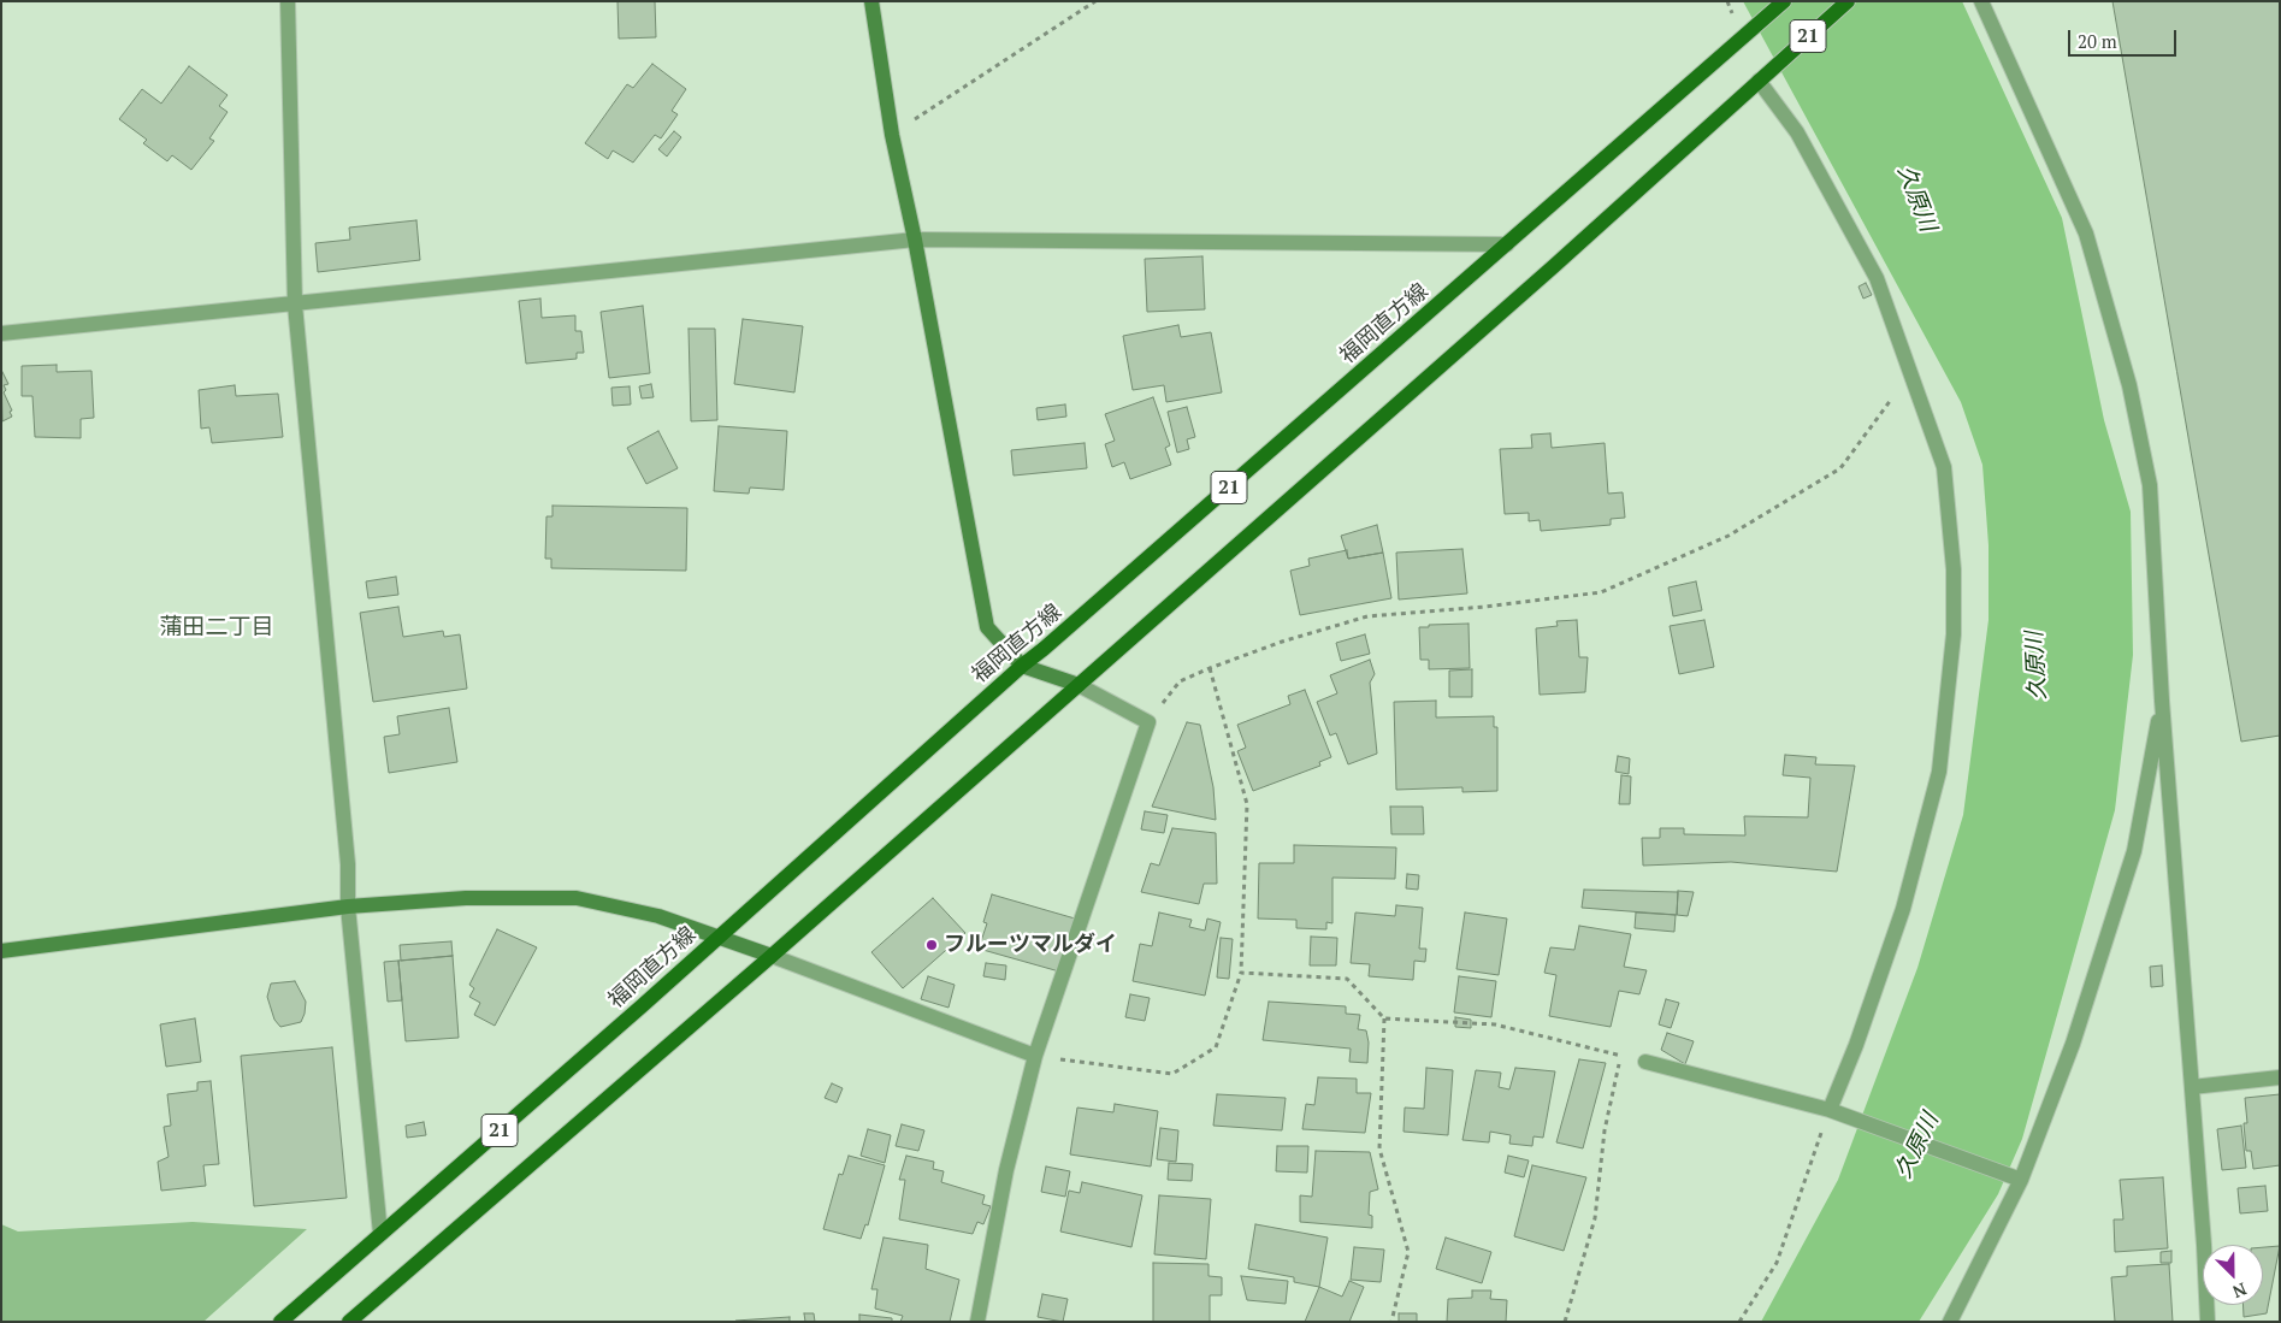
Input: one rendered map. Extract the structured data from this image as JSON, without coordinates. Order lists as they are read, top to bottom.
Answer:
{
  "streets": {
    "main road": ["21", "福岡直方線"]
  },
  "districts": ["蒲田二丁目"],
  "water": ["久原川"],
  "places": ["フルーツマルダイ"],
  "scale_bar": "20 m",
  "north": "bottom right"
}
